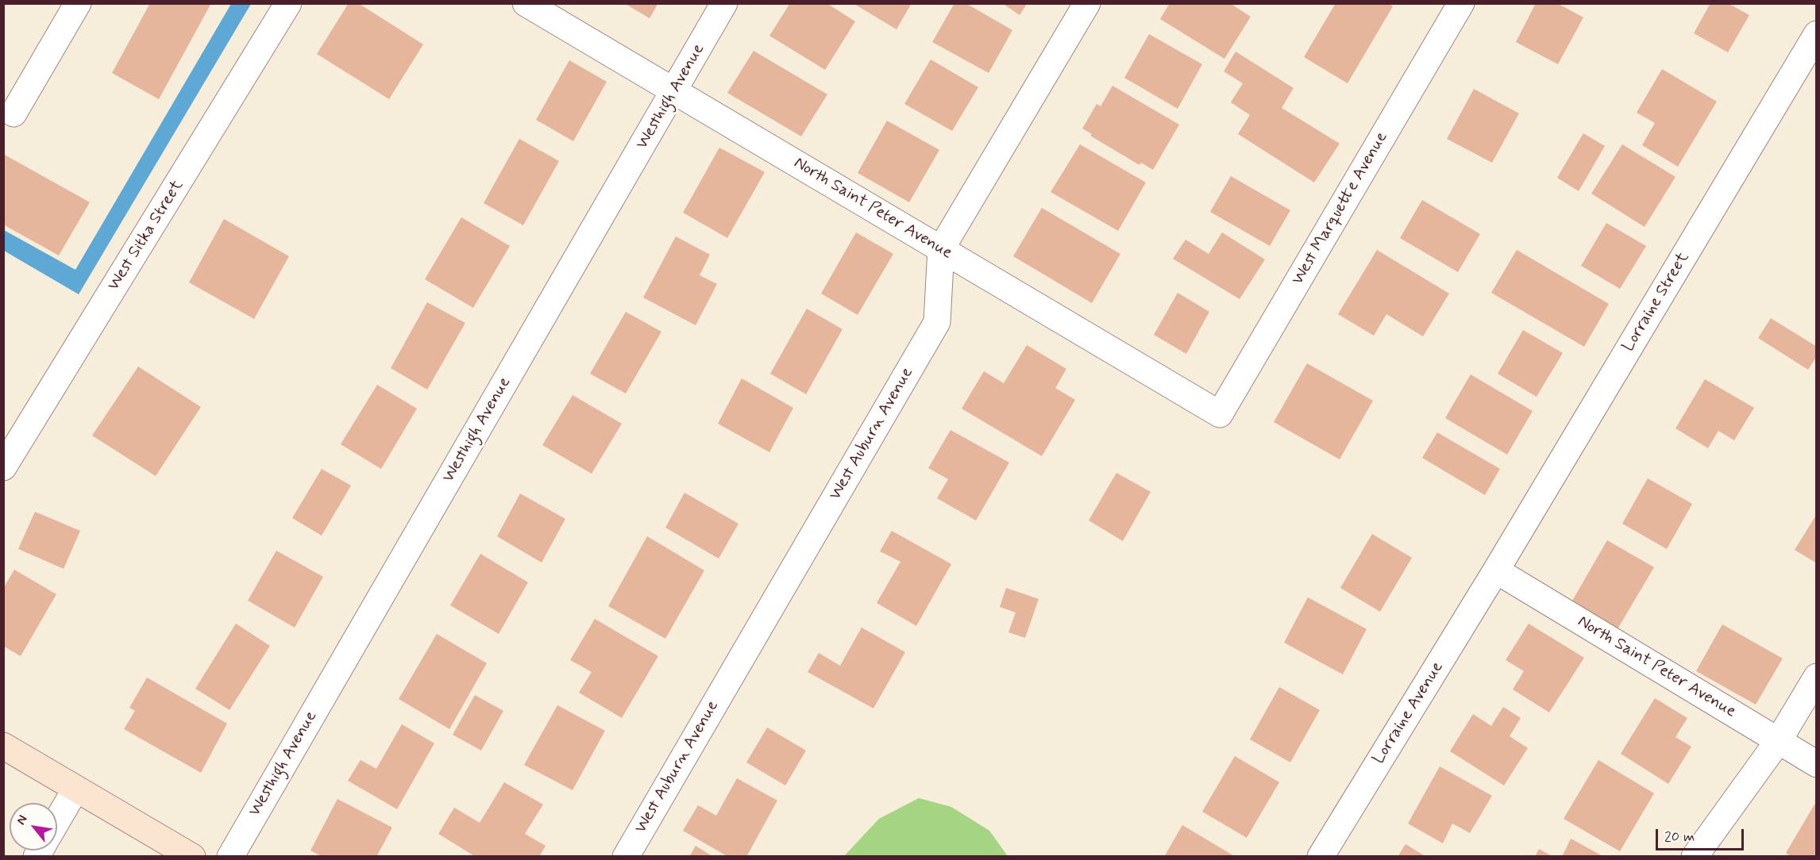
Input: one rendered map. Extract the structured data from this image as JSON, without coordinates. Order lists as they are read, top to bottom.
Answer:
{
  "streets": {
    "street": [
      "Westhigh Avenue",
      "North Saint Peter Avenue",
      "West Marquette Avenue",
      "West Sitka Street",
      "Lorraine Street",
      "West Auburn Avenue",
      "Lorraine Avenue"
    ]
  },
  "crossings": [
    ["Westhigh Avenue", "North Saint Peter Avenue"],
    ["North Saint Peter Avenue", "West Marquette Avenue"],
    ["North Saint Peter Avenue", "Lorraine Street"],
    ["North Saint Peter Avenue", "West Auburn Avenue"],
    ["North Saint Peter Avenue", "Lorraine Avenue"],
    ["Lorraine Street", "Lorraine Avenue"]
  ],
  "scale_bar": "20 m",
  "north": "top left"
}
